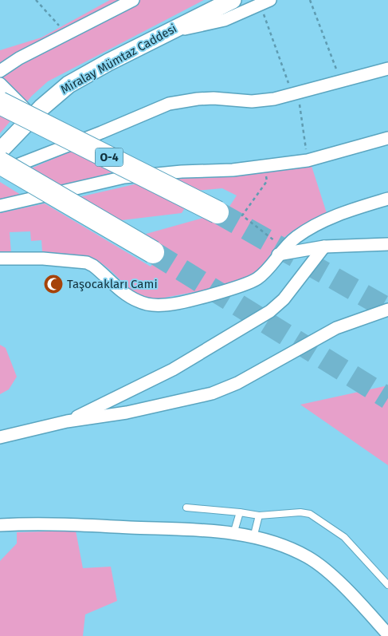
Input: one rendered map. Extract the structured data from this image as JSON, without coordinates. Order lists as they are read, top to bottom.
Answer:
{
  "streets": {
    "highway": ["O-4"],
    "main road": ["Miralay Mümtaz Caddesi"]
  },
  "places": {
    "mosque": ["Taşocakları Cami"]
  }
}
